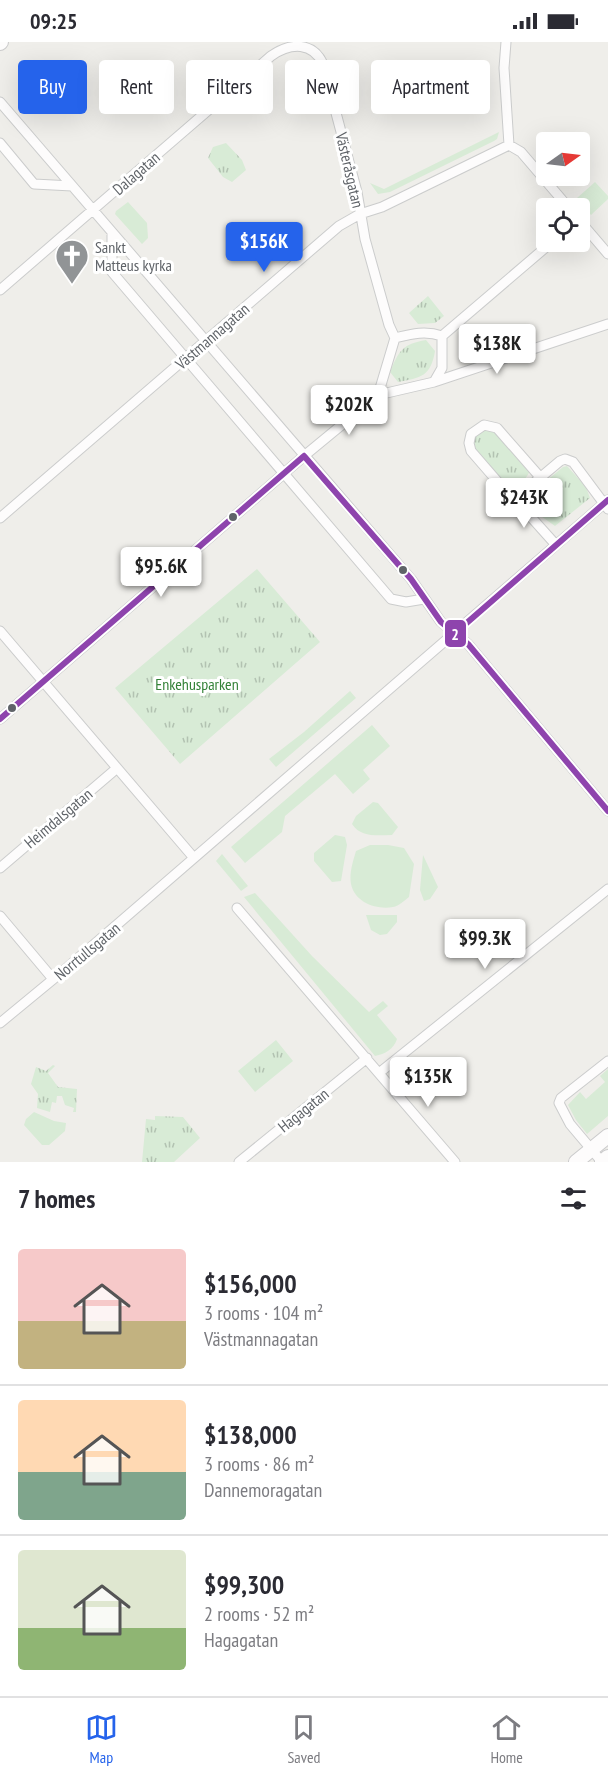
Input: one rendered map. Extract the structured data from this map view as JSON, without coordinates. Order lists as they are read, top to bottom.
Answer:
{
  "streets": {
    "street": [
      "Västeråsgatan",
      "Dalagatan",
      "Västmannagatan",
      "Heimdalsgatan",
      "Norrtullsgatan",
      "Hagagatan"
    ]
  },
  "crossings": [
    ["Västeråsgatan", "Dalagatan"],
    ["Västeråsgatan", "Västmannagatan"]
  ],
  "parks": ["Enkehusparken"],
  "places": {
    "church": ["Sankt Matteus kyrka"]
  },
  "lines": ["transit line 2"],
  "north": "right",
  "page": {
    "status": "09:25",
    "chip": [
      "Buy",
      "Rent",
      "Filters",
      "New",
      "Apartment"
    ],
    "price": [
      "$156K",
      "$138K",
      "$202K",
      "$243K",
      "$95.6K",
      "$99.3K",
      "$135K"
    ],
    "heading": "7 homes",
    "list": [
      {
        "name": "$156,000",
        "note": "3 rooms · 104 m² · Västmannagatan"
      },
      {
        "name": "$138,000",
        "note": "3 rooms · 86 m² · Dannemoragatan"
      },
      {
        "name": "$99,300",
        "note": "2 rooms · 52 m² · Hagagatan"
      }
    ],
    "tabs": ["Map", "Saved", "Home"]
  }
}
